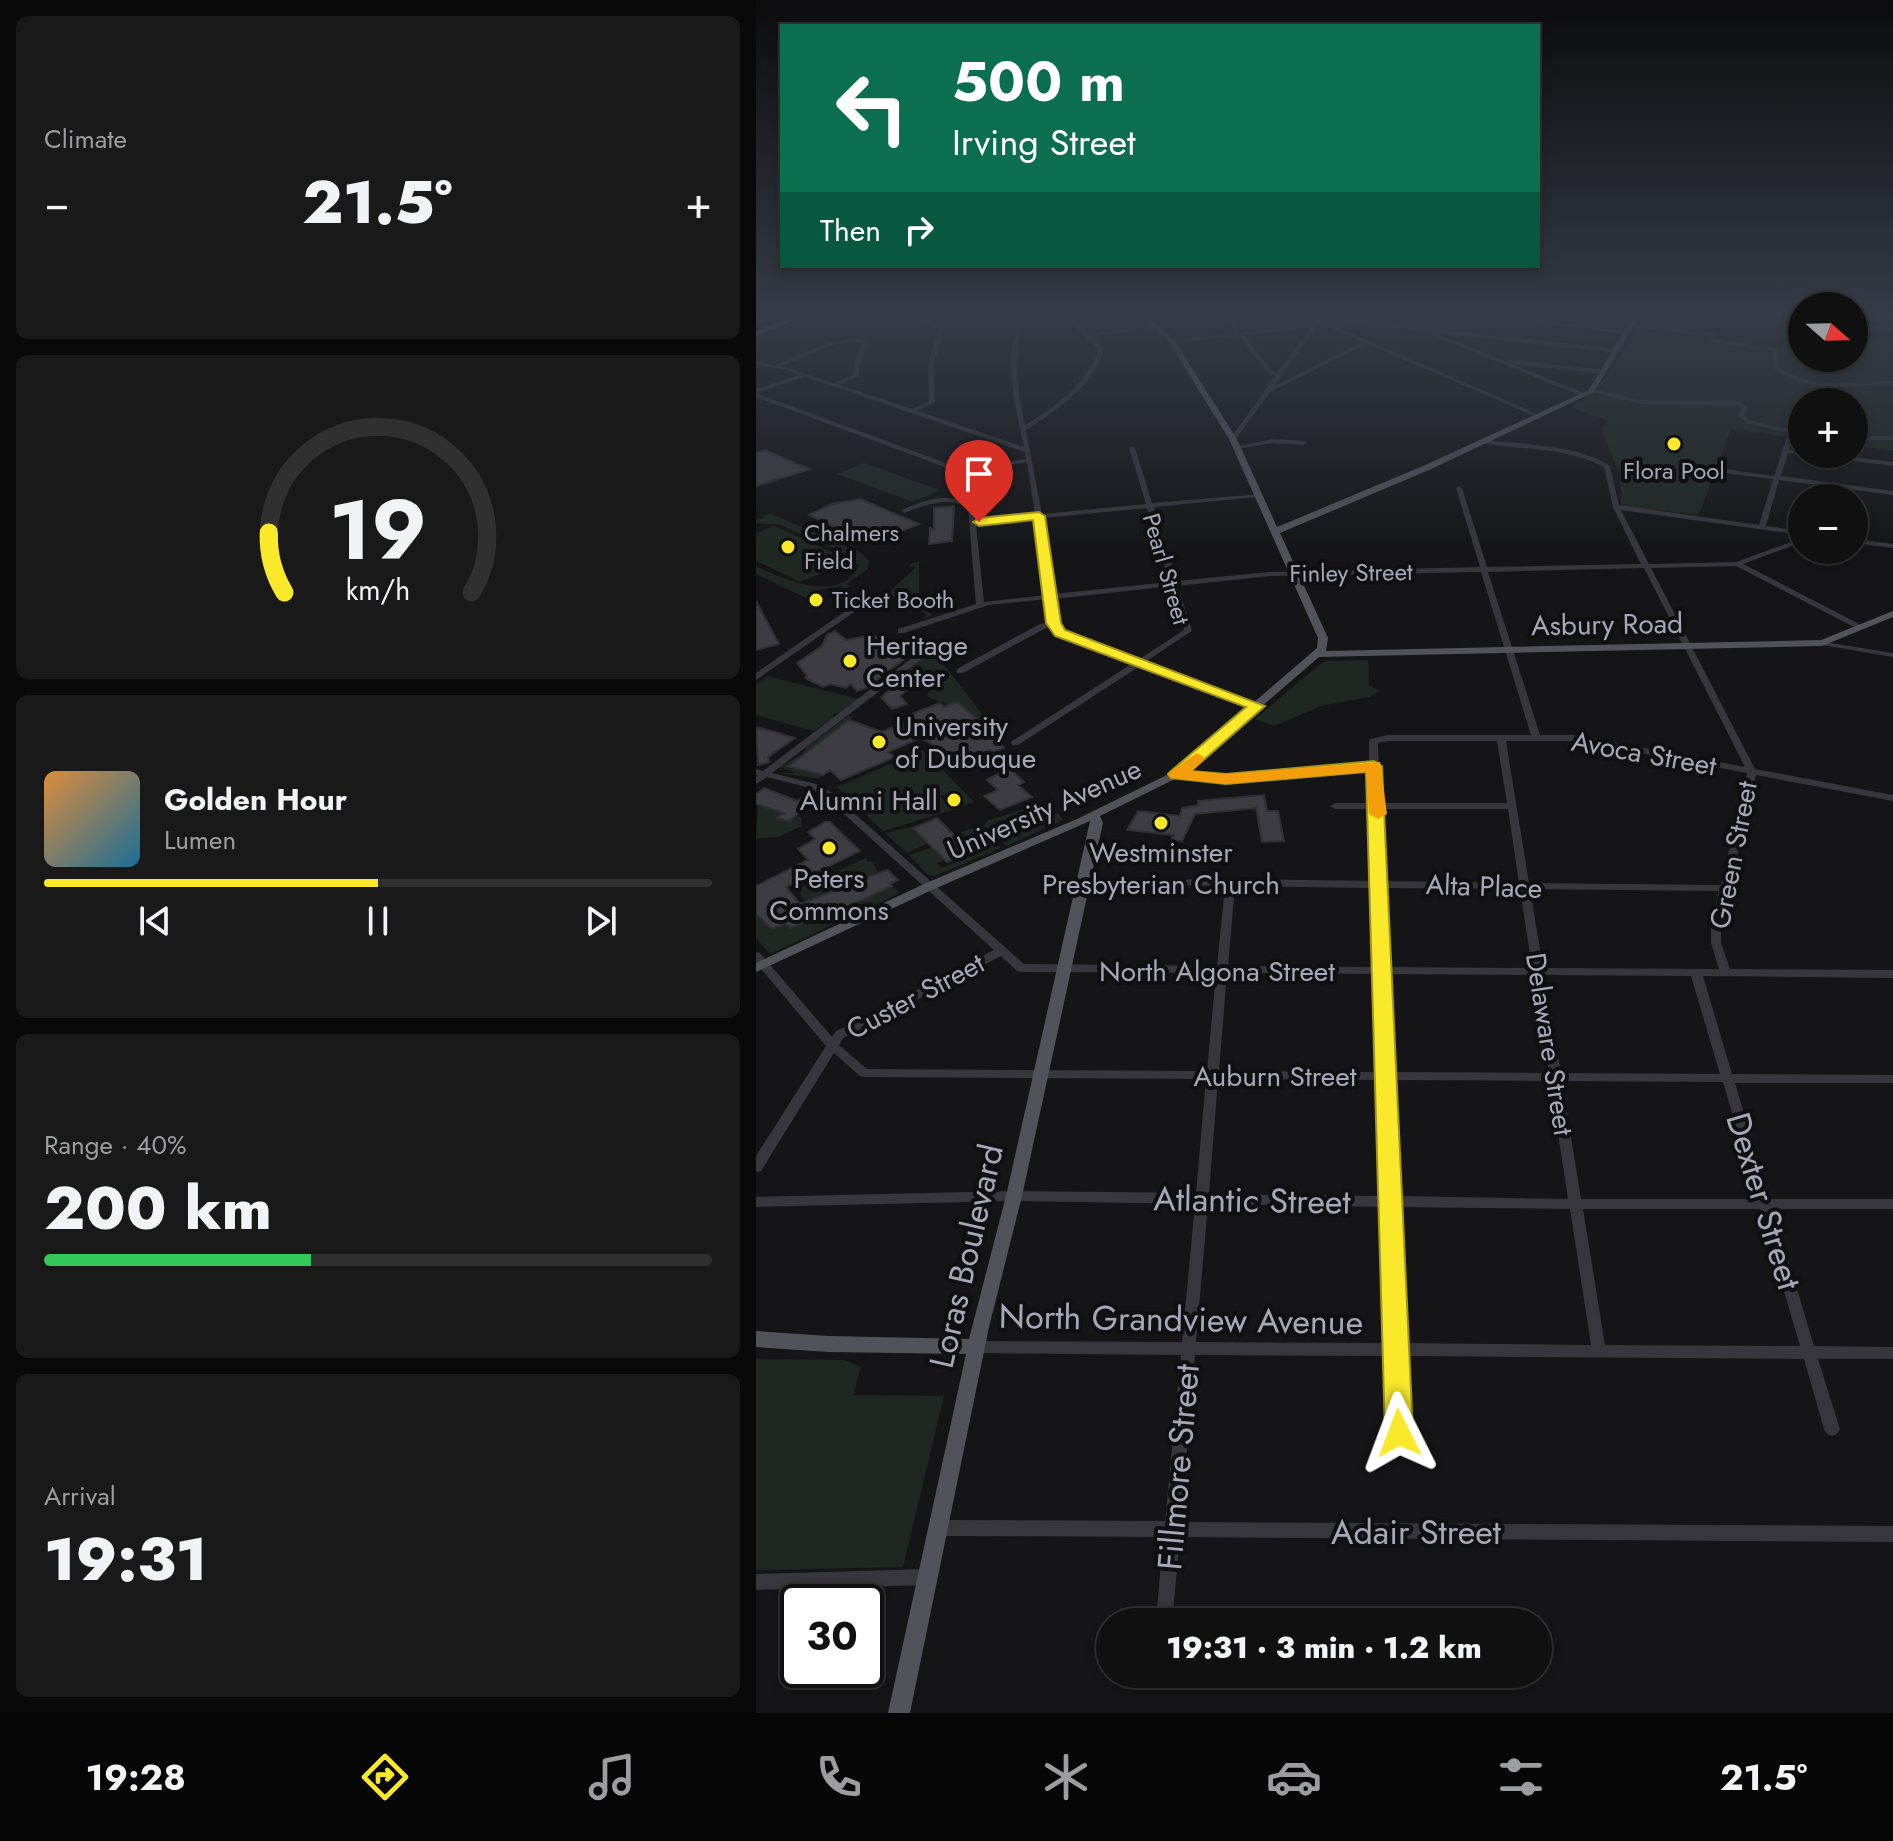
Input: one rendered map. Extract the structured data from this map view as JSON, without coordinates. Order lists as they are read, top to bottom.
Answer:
{
  "streets": {
    "main road": [
      "Asbury Road",
      "University Avenue",
      "Loras Boulevard",
      "North Grandview Avenue"
    ],
    "street": [
      "Pearl Street",
      "Finley Street",
      "Avoca Street",
      "Green Street",
      "Alta Place",
      "North Algona Street",
      "Custer Street",
      "Delaware Street",
      "Auburn Street",
      "Atlantic Street",
      "Dexter Street",
      "Fillmore Street",
      "Adair Street"
    ]
  },
  "crossings": [
    ["Pearl Street", "Finley Street"],
    ["Finley Street", "Green Street"],
    ["Asbury Road", "University Avenue"],
    ["Asbury Road", "Green Street"],
    ["Avoca Street", "Green Street"],
    ["Avoca Street", "Delaware Street"],
    ["University Avenue", "North Algona Street"],
    ["University Avenue", "Auburn Street"],
    ["University Avenue", "Loras Boulevard"],
    ["Green Street", "Alta Place"],
    ["Green Street", "North Algona Street"],
    ["Alta Place", "Delaware Street"],
    ["Alta Place", "Fillmore Street"],
    ["North Algona Street", "Custer Street"],
    ["North Algona Street", "Delaware Street"],
    ["North Algona Street", "Dexter Street"],
    ["North Algona Street", "Loras Boulevard"],
    ["North Algona Street", "Fillmore Street"],
    ["Custer Street", "Auburn Street"],
    ["Delaware Street", "Auburn Street"],
    ["Delaware Street", "Atlantic Street"],
    ["Delaware Street", "North Grandview Avenue"],
    ["Auburn Street", "Dexter Street"],
    ["Auburn Street", "Loras Boulevard"],
    ["Auburn Street", "Fillmore Street"],
    ["Atlantic Street", "Dexter Street"],
    ["Atlantic Street", "Loras Boulevard"],
    ["Atlantic Street", "Fillmore Street"],
    ["Dexter Street", "North Grandview Avenue"],
    ["Loras Boulevard", "North Grandview Avenue"],
    ["Loras Boulevard", "Adair Street"],
    ["North Grandview Avenue", "Fillmore Street"],
    ["Fillmore Street", "Adair Street"]
  ],
  "places": [
    "Flora Pool",
    "Chalmers Field",
    "Ticket Booth",
    "Heritage Center",
    "University of Dubuque",
    "Alumni Hall",
    "Westminster Presbyterian Church",
    "Peters Commons"
  ],
  "north": "right",
  "page": {
    "tile": [
      "Climate",
      ["Range · 40%", "200 km"],
      ["Arrival", "19:31"]
    ],
    "turn": ["500 m", "Irving Street"],
    "heat": ["−", "21.5°", "+"],
    "then": "Then",
    "map_buttons": ["+", "−"],
    "song": ["Golden Hour", "Lumen"],
    "limit": "30",
    "trip": "19:31 · 3 min · 1.2 km",
    "tabs": ["19:28", "21.5°"],
    "gauge": ["19", "km/h"]
  }
}
